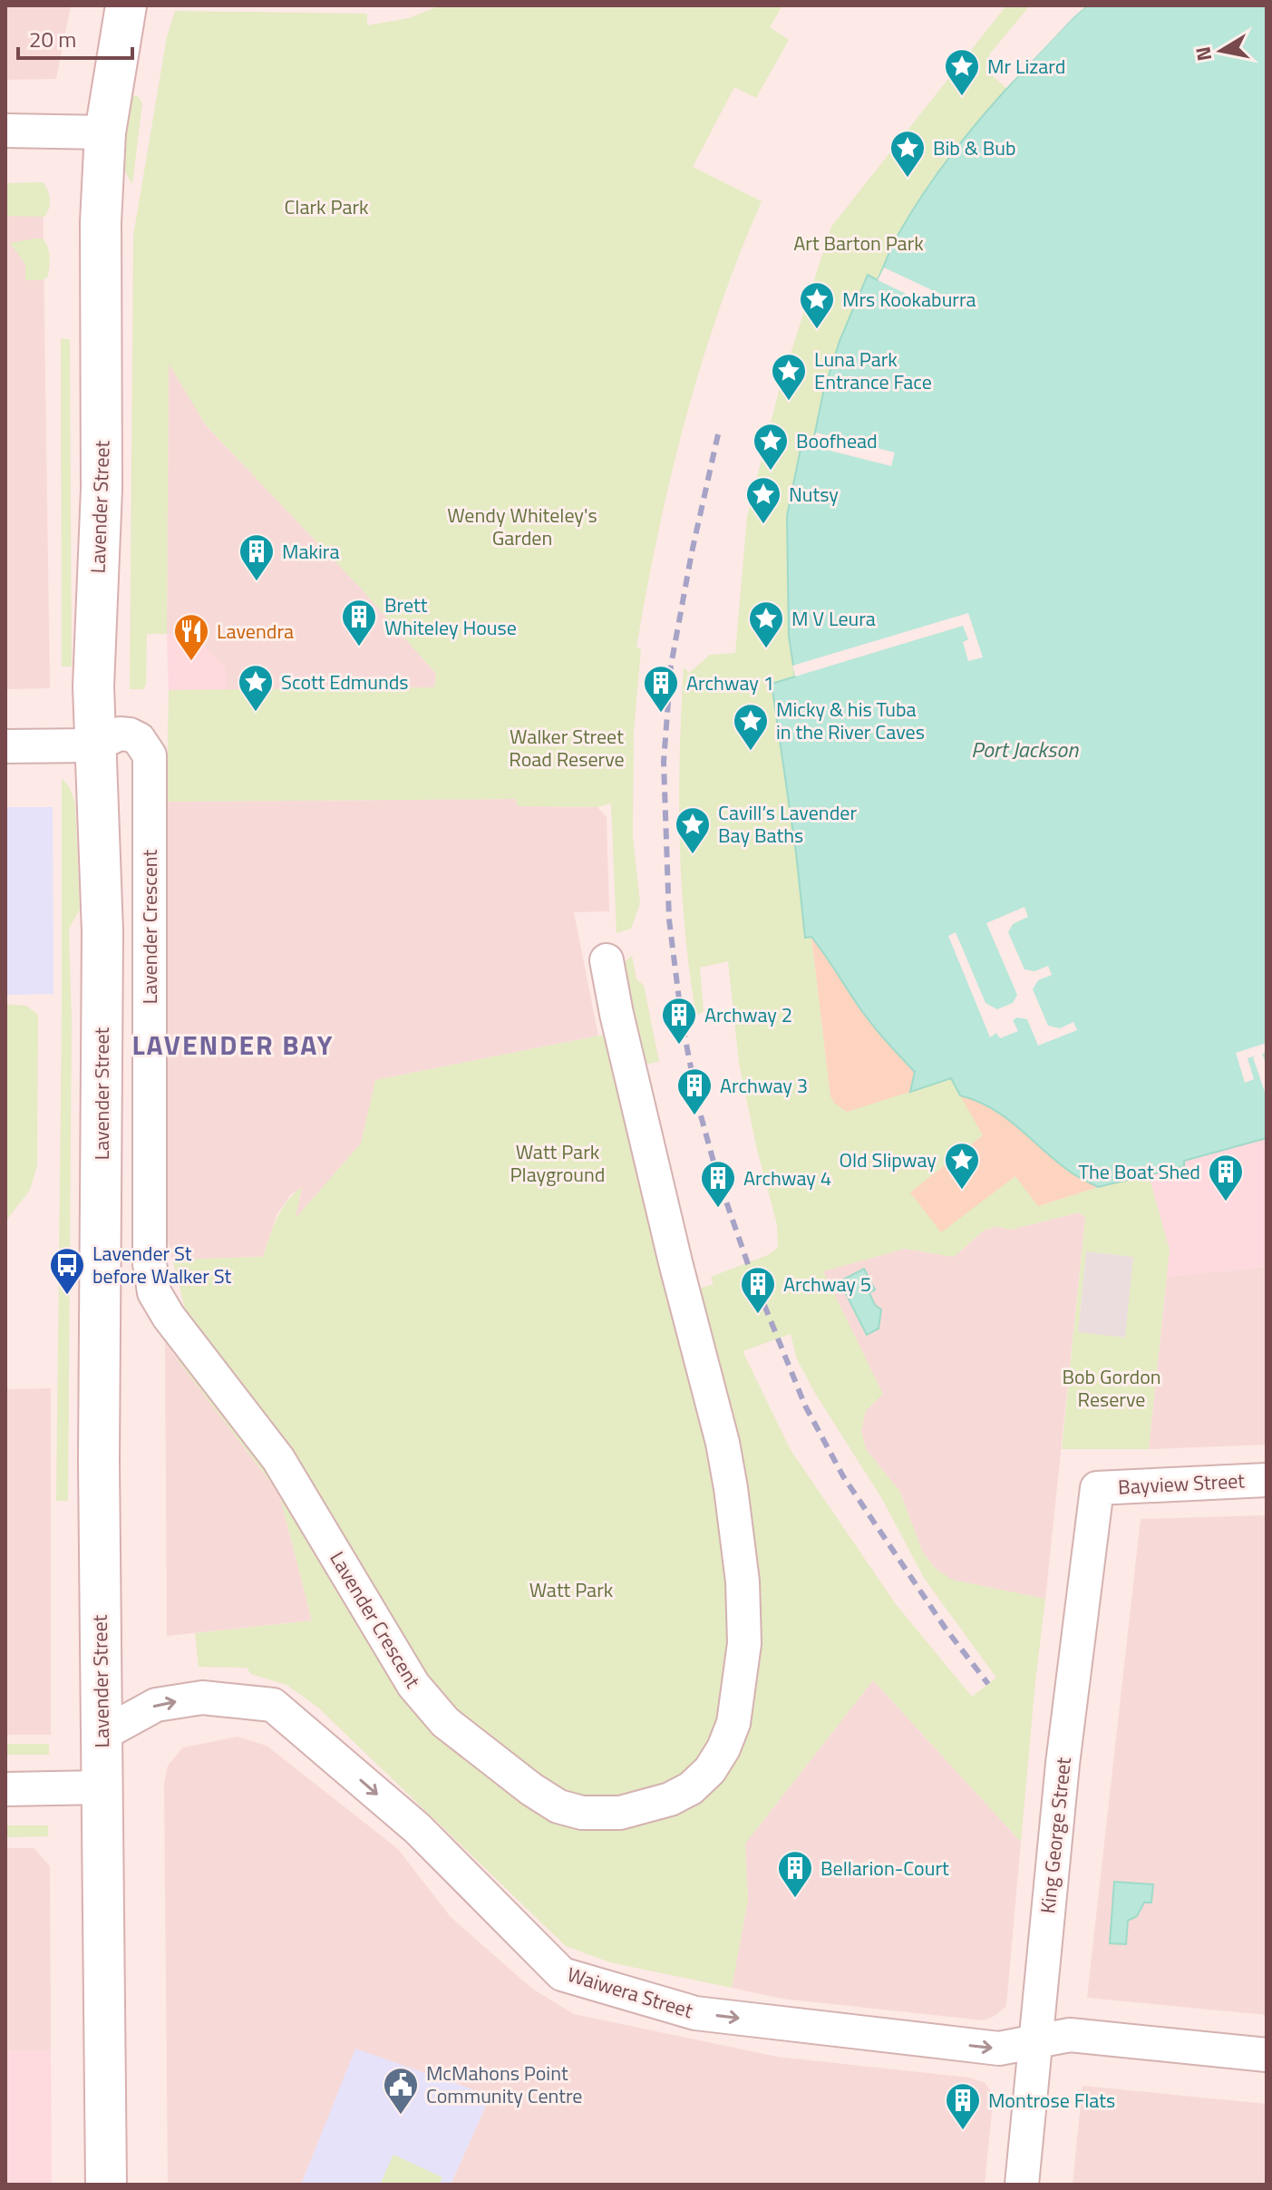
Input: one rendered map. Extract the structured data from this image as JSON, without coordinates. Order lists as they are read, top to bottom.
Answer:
{
  "streets": {
    "street": [
      "Lavender Street",
      "Lavender Crescent",
      "Bayview Street",
      "King George Street",
      "Waiwera Street"
    ]
  },
  "crossings": [
    ["Lavender Street", "Lavender Crescent"],
    ["Lavender Street", "Waiwera Street"],
    ["Bayview Street", "King George Street"],
    ["King George Street", "Waiwera Street"]
  ],
  "one_way": ["Waiwera Street"],
  "districts": ["LAVENDER BAY"],
  "water": ["Port Jackson"],
  "parks": [
    "Clark Park",
    "Art Barton Park",
    "Wendy Whiteley's Garden",
    "Walker Street Road Reserve",
    "Watt Park Playground",
    "Bob Gordon Reserve",
    "Watt Park"
  ],
  "places": {
    "place": [
      "Mr Lizard",
      "Bib & Bub",
      "Mrs Kookaburra",
      "Luna Park Entrance Face",
      "Boofhead",
      "Nutsy",
      "M V Leura",
      "Scott Edmunds",
      "Micky & his Tuba in the River Caves",
      "Cavill’s Lavender Bay Baths",
      "Old Slipway"
    ],
    "building": [
      "Makira",
      "Brett Whiteley House",
      "Archway 1",
      "Archway 2",
      "Archway 3",
      "The Boat Shed",
      "Archway 4",
      "Archway 5",
      "Bellarion-Court",
      "Montrose Flats"
    ],
    "restaurant": ["Lavendra"],
    "bus stop": ["Lavender St before Walker St"],
    "public building": ["McMahons Point Community Centre"]
  },
  "scale_bar": "20 m",
  "north": "left"
}
